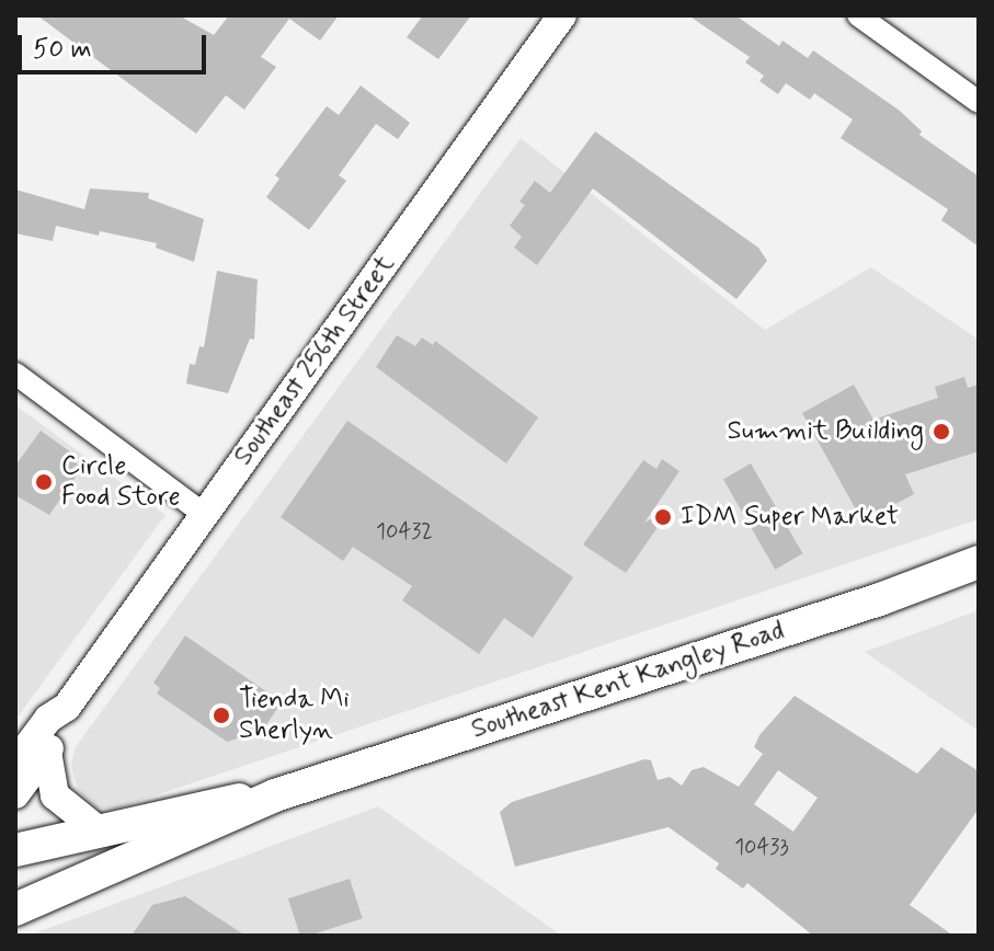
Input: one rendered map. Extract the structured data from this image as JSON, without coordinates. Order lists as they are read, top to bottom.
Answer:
{
  "streets": {
    "main road": ["Southeast 256th Street", "Southeast Kent Kangley Road"]
  },
  "places": [
    "Summit Building",
    "Circle Food Store",
    "IDM Super Market",
    "Tienda Mi Sherlyn"
  ],
  "house_numbers": ["10432", "10433"],
  "scale_bar": "50 m"
}
